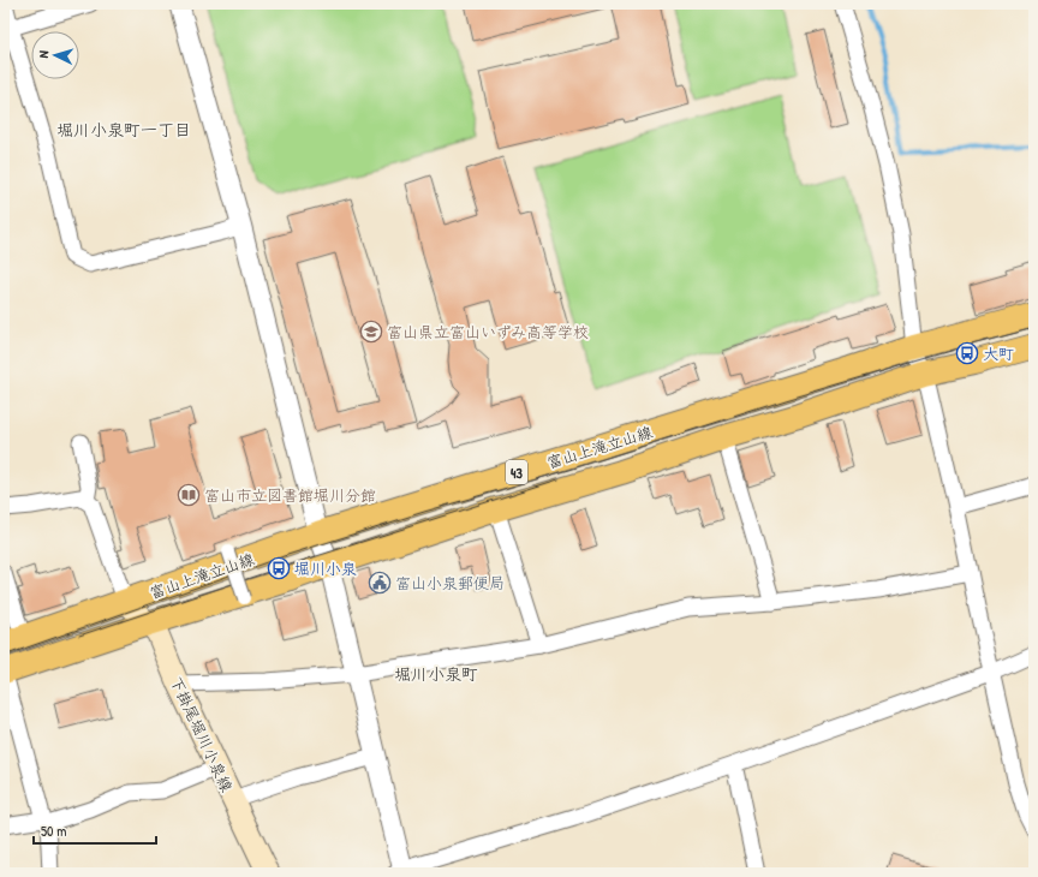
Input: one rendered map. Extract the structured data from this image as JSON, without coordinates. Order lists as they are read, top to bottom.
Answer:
{
  "streets": {
    "main road": ["富山上滝立山線", "43", "下掛尾堀川小泉線"]
  },
  "crossings": [
    ["富山上滝立山線", "下掛尾堀川小泉線"]
  ],
  "districts": ["堀川小泉町一丁目", "堀川小泉町"],
  "places": {
    "school or university": ["富山県立富山いずみ高等学校"],
    "bus stop": ["大町", "堀川小泉"],
    "library": ["富山市立図書館堀川分館"],
    "public building": ["富山小泉郵便局"]
  },
  "scale_bar": "50 m",
  "north": "left"
}
